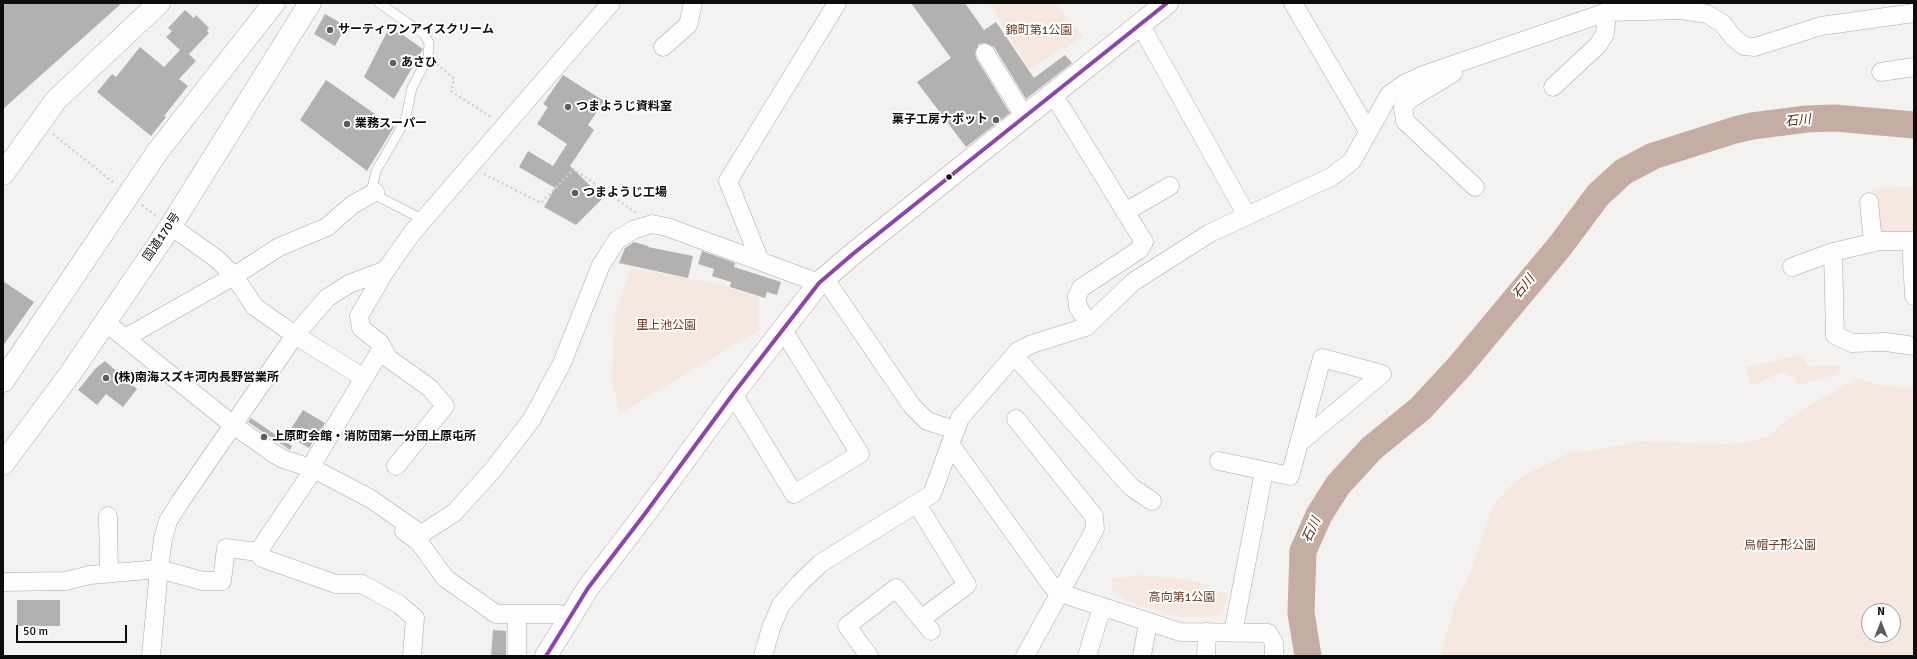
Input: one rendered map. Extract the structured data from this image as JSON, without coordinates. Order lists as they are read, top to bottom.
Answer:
{
  "streets": {
    "main road": ["国道170号"]
  },
  "water": ["石川"],
  "parks": [
    "錦町第1公園",
    "里上池公園",
    "烏帽子形公園",
    "高向第1公園"
  ],
  "places": [
    "サーティワンアイスクリーム",
    "あさひ",
    "つまようじ資料室",
    "菓子工房ナボット",
    "業務スーパー",
    "つまようじ工場",
    "(株)南海スズキ河内長野営業所",
    "上原町会館・消防団第一分団上原屯所"
  ],
  "scale_bar": "50 m",
  "north": "top"
}
